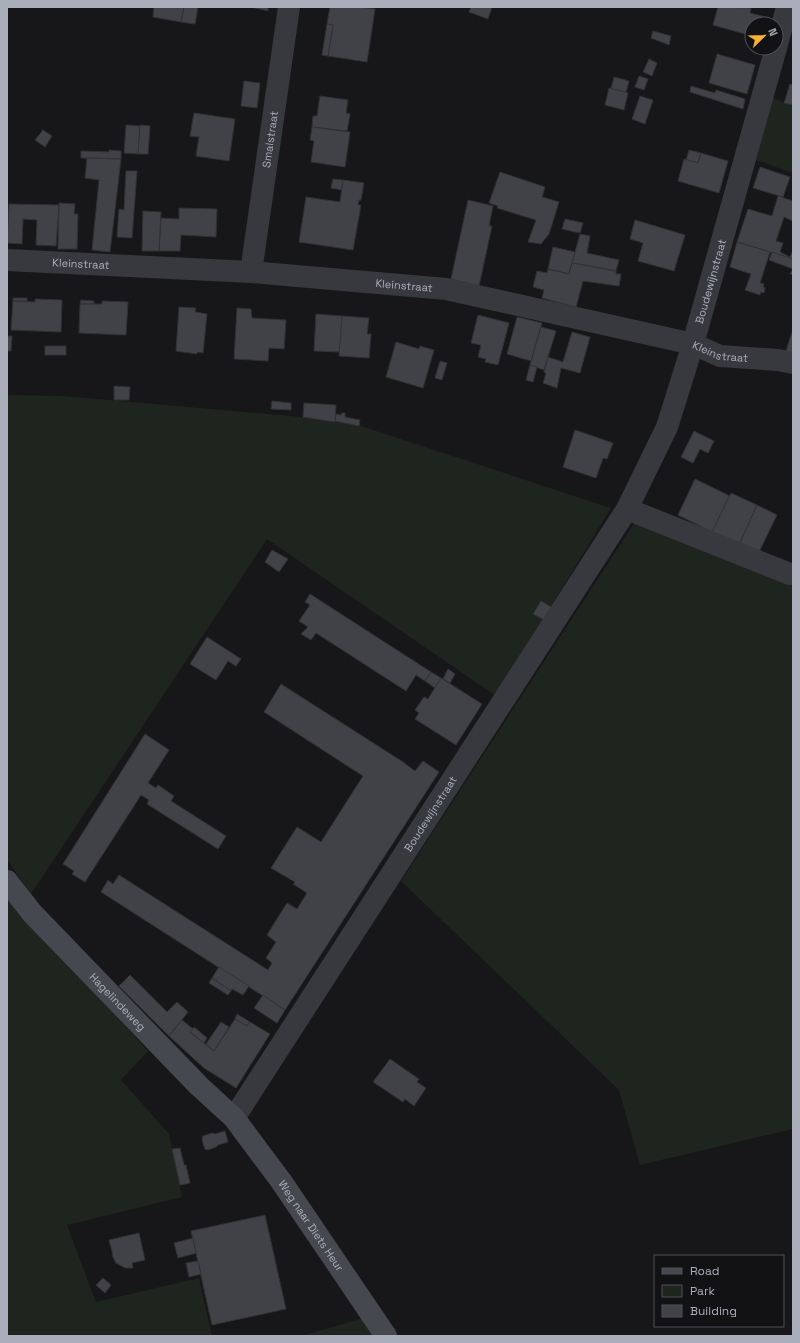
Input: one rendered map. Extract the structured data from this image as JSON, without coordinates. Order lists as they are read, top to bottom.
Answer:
{
  "streets": {
    "street": [
      "Smalstraat",
      "Kleinstraat",
      "Boudewijnstraat",
      "Hagelindeweg",
      "Weg naar Diets Heur"
    ]
  },
  "crossings": [
    ["Smalstraat", "Kleinstraat"],
    ["Kleinstraat", "Boudewijnstraat"],
    ["Boudewijnstraat", "Hagelindeweg"],
    ["Boudewijnstraat", "Weg naar Diets Heur"],
    ["Hagelindeweg", "Weg naar Diets Heur"]
  ],
  "legend": ["Road", "Park", "Building"],
  "north": "top right"
}
